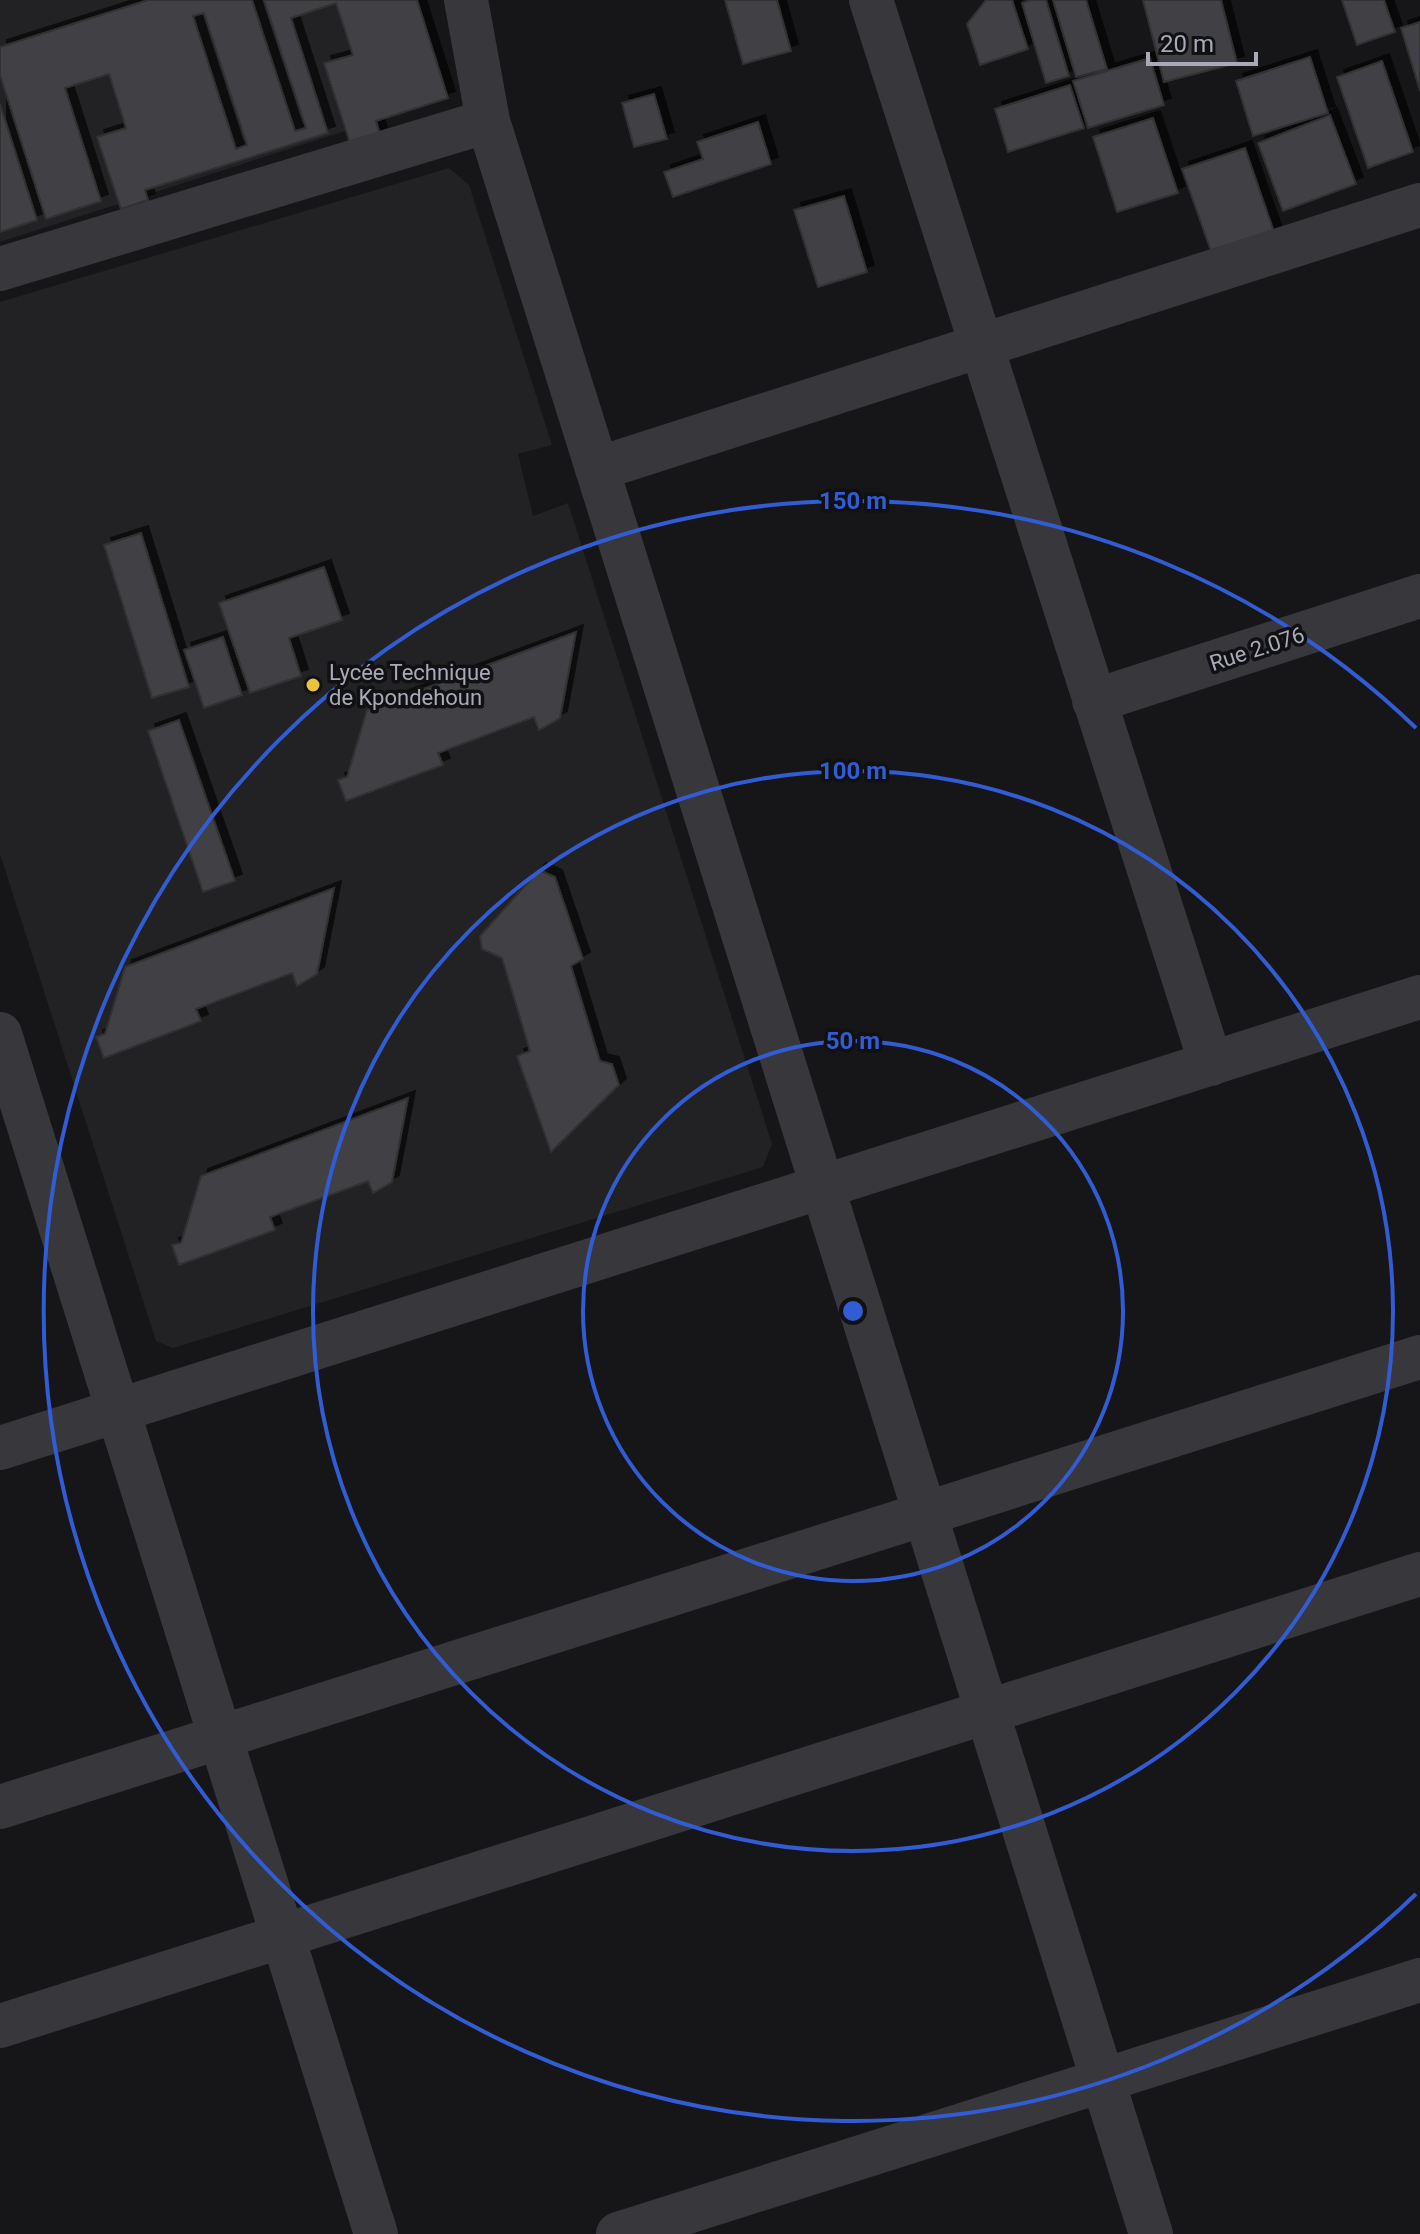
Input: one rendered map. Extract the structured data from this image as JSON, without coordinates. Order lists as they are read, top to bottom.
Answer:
{
  "streets": {
    "street": ["Rue 2.076"]
  },
  "places": ["Lycée Technique de Kpondehoun"],
  "scale_bar": "20 m",
  "rings": ["150 m", "100 m", "50 m"]
}
